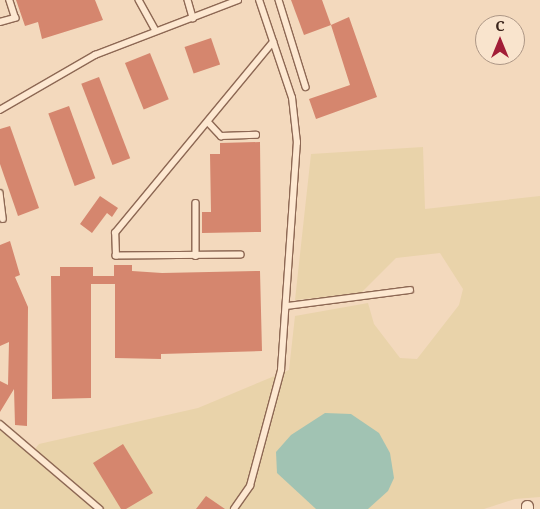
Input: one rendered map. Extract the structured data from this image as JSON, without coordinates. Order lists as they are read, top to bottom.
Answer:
{
  "north": "top"
}
